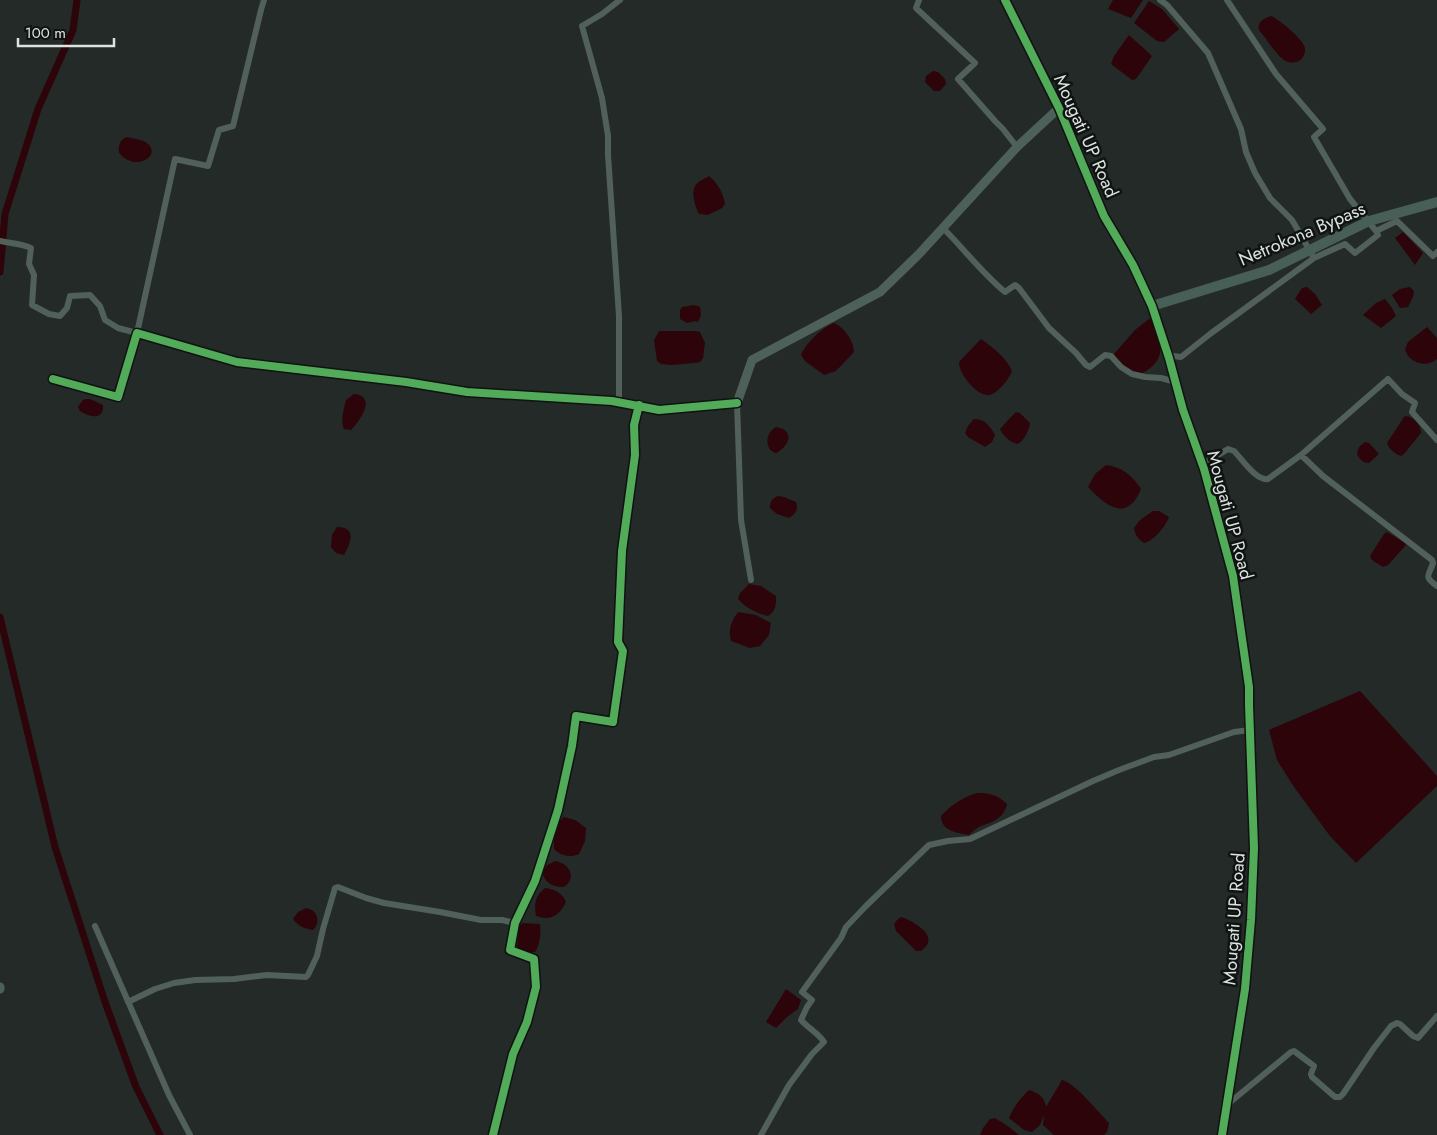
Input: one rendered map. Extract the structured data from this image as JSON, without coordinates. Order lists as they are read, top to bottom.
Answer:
{
  "streets": {
    "main road": ["Netrokona Bypass"],
    "street": ["Mougati UP Road"]
  },
  "crossings": [
    ["Mougati UP Road", "Netrokona Bypass"]
  ],
  "scale_bar": "100 m"
}
